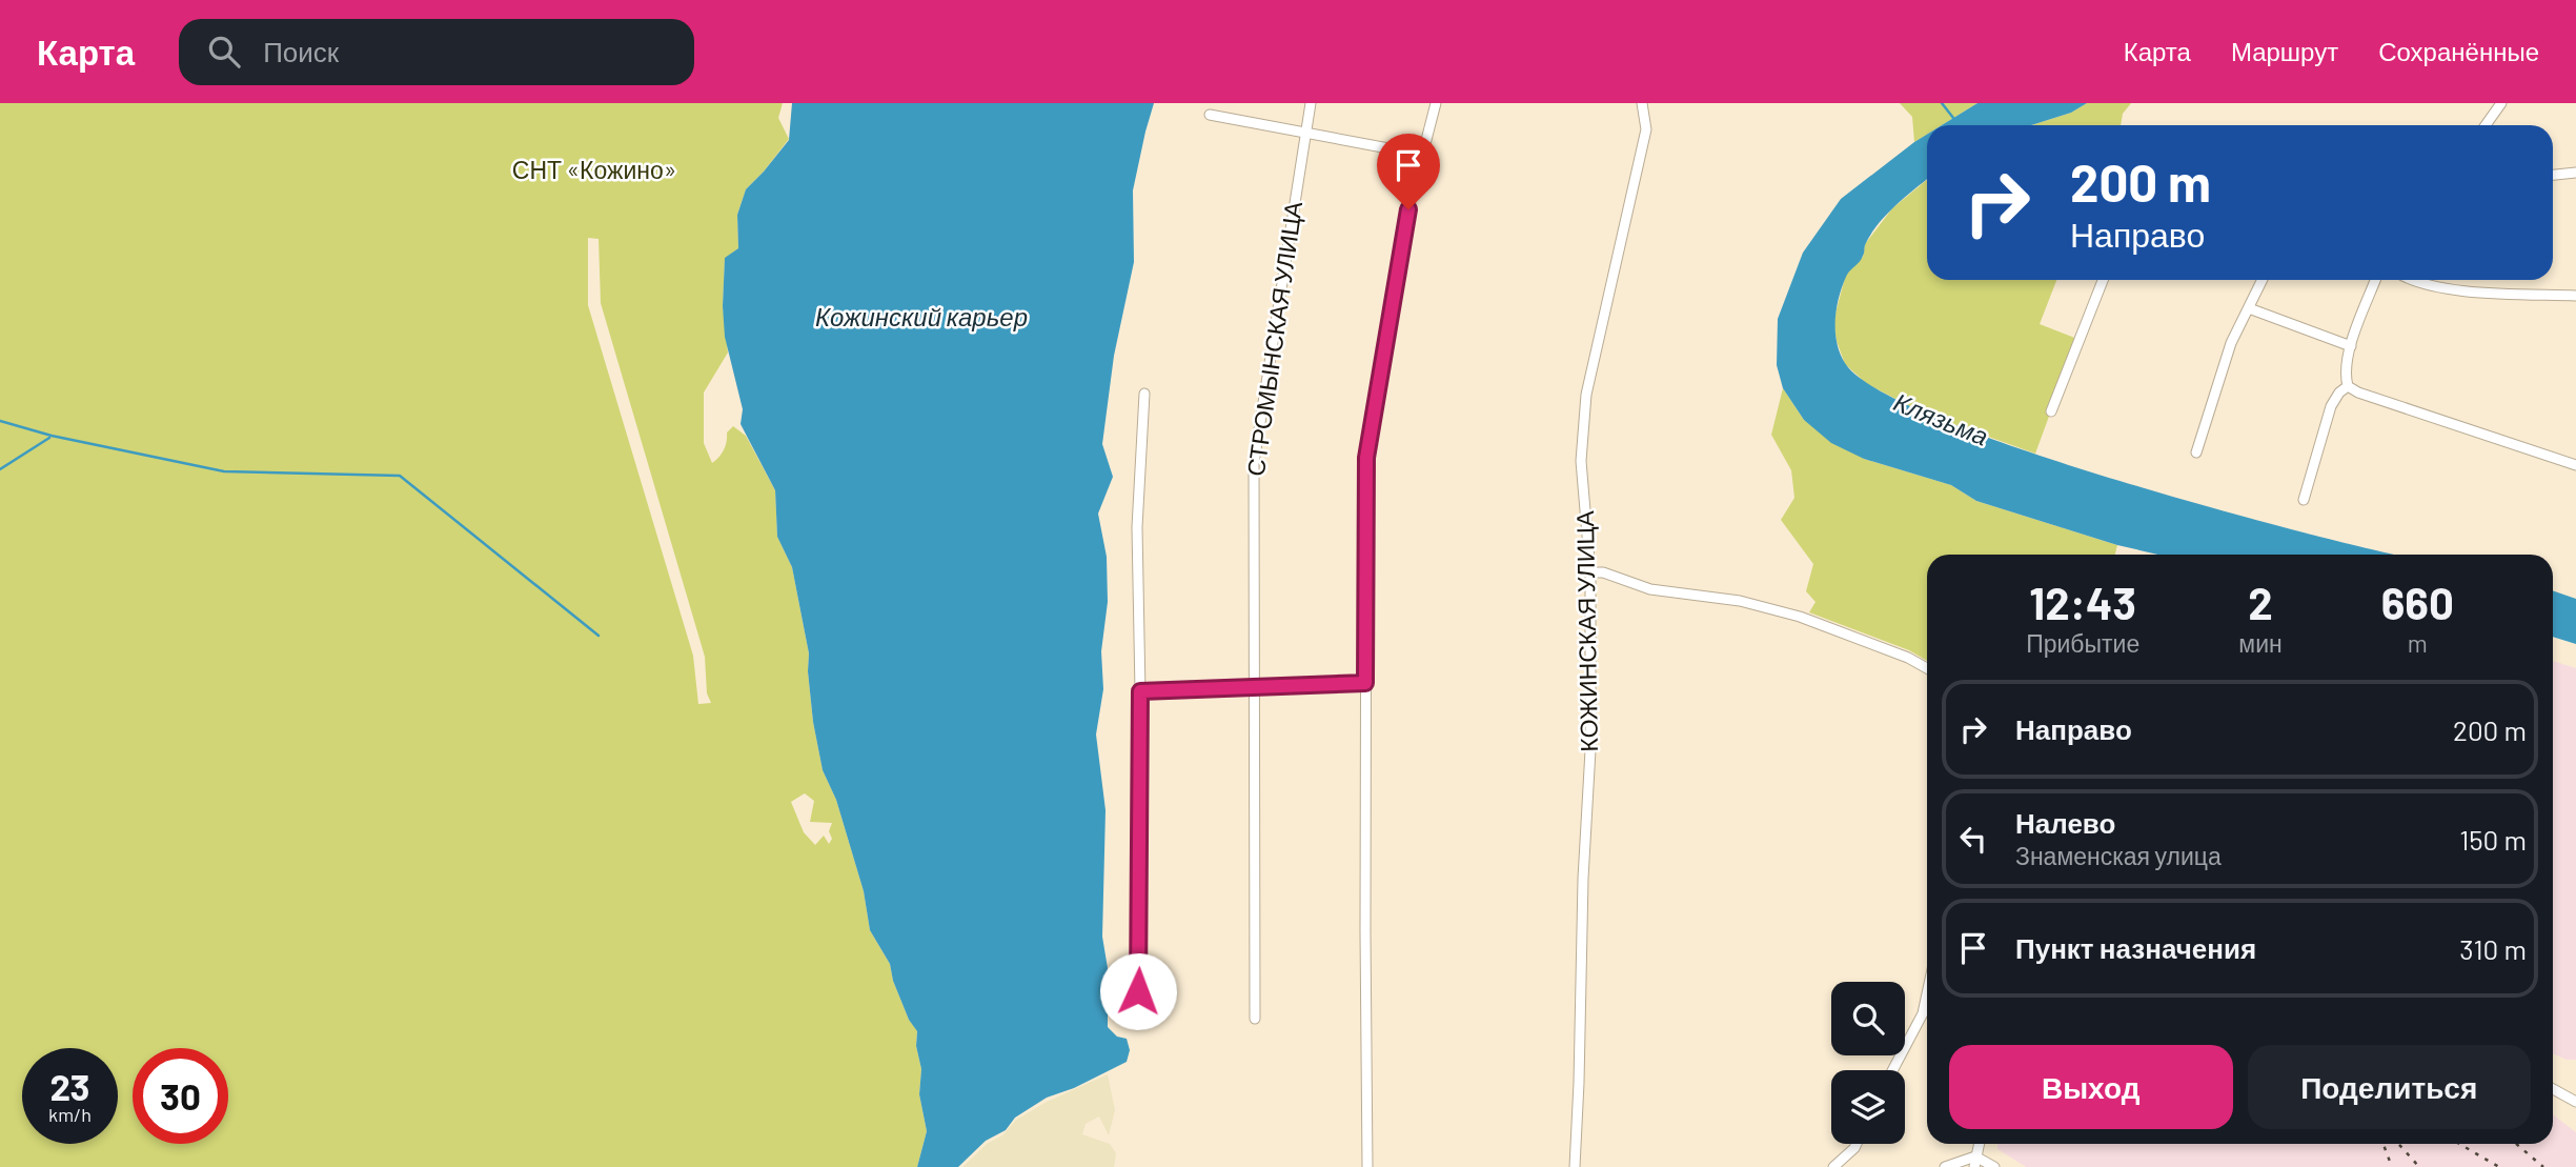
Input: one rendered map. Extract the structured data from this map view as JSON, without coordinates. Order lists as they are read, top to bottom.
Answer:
{
  "streets": {
    "street": ["СТРОМЫНСКАЯ УЛИЦА", "КОЖИНСКАЯ УЛИЦА"]
  },
  "water": ["Кожинский карьер", "Клязьма"],
  "parks": ["СНТ «Кожино»"],
  "page": {
    "header": "Карта",
    "search": "Поиск",
    "nav": ["Карта", "Маршрут", "Сохранённые"],
    "turn": ["200 m", "Направо"],
    "eta": [
      "12:43",
      "Прибытие",
      "2",
      "мин",
      "660",
      "m"
    ],
    "list": [
      {
        "name": "Направо",
        "value": "200 m"
      },
      {
        "name": "Налево",
        "note": "Знаменская улица",
        "value": "150 m"
      },
      {
        "name": "Пункт назначения",
        "value": "310 m"
      }
    ],
    "buttons": ["Выход", "Поделиться"],
    "speed": "23 km/h",
    "limit": "30"
  }
}
